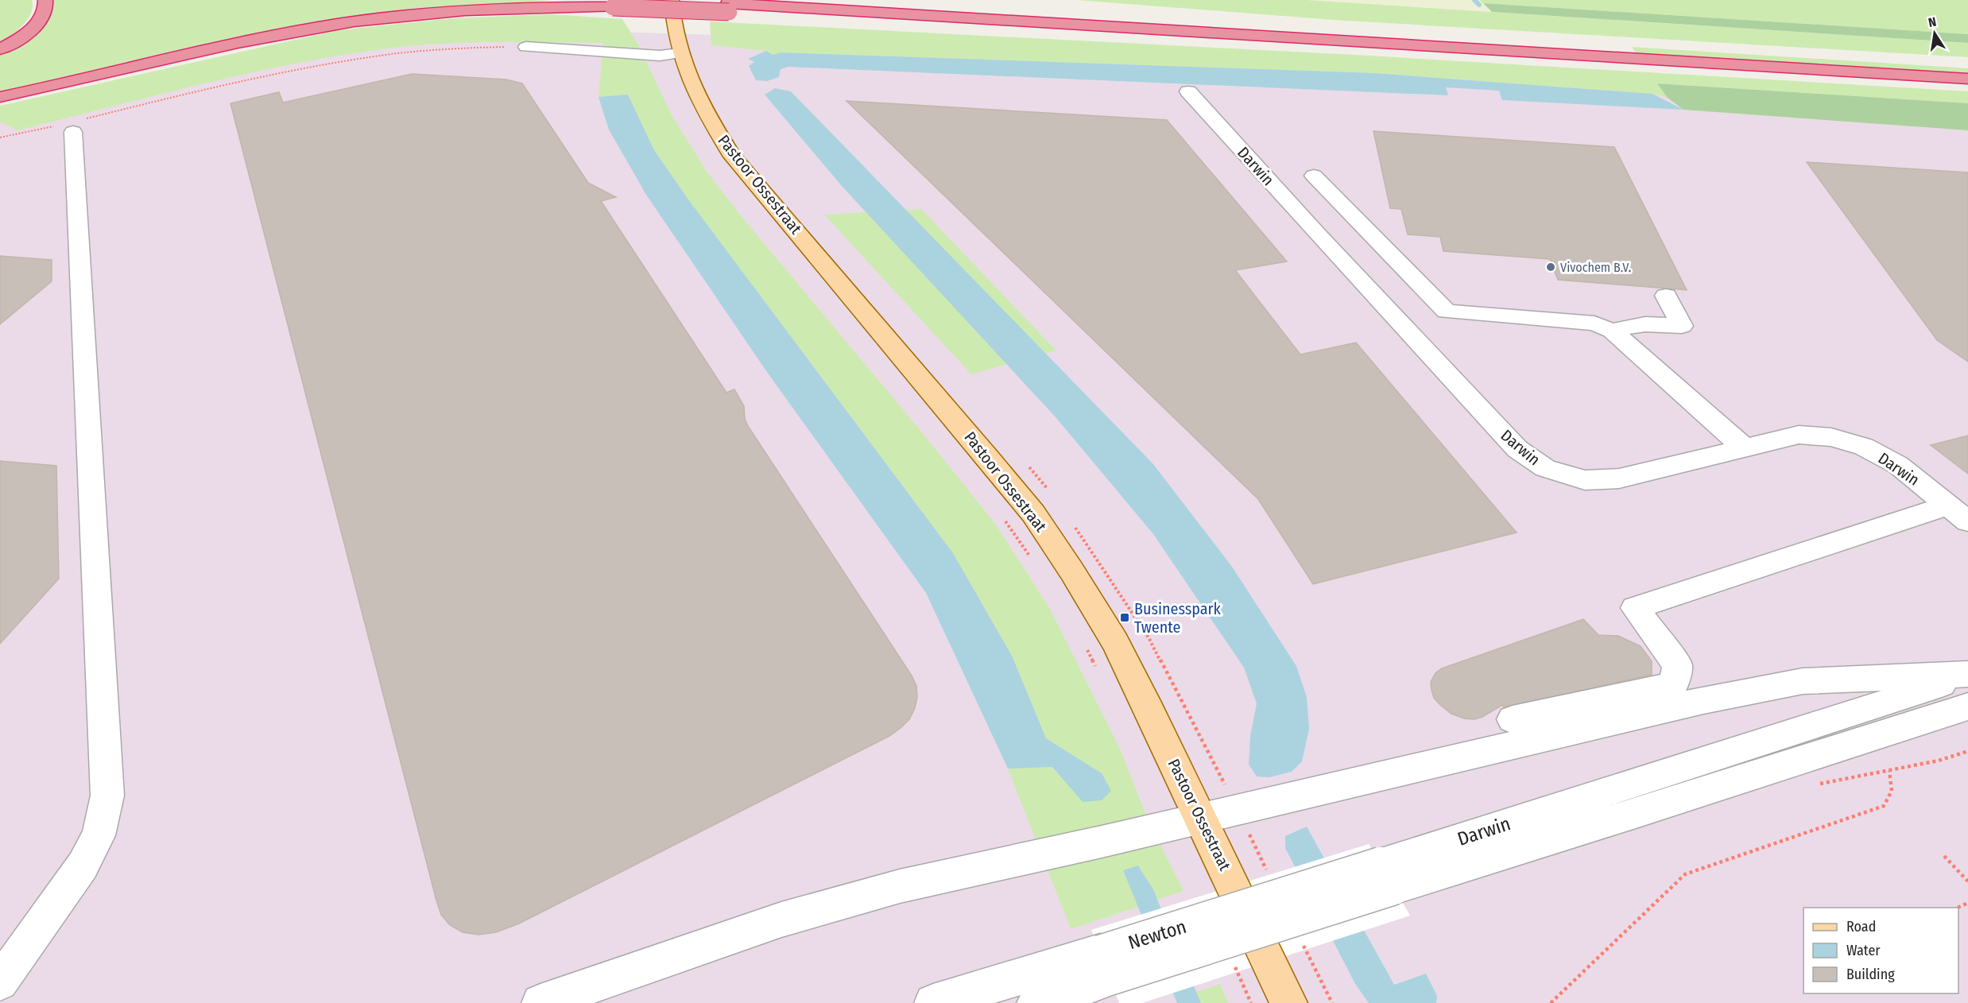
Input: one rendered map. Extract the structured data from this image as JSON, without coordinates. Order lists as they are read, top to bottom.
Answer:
{
  "streets": {
    "main road": ["Pastoor Ossestraat"],
    "street": ["Darwin", "Newton"]
  },
  "crossings": [
    ["Darwin", "Newton"]
  ],
  "places": {
    "other": ["Vivochem B.V."],
    "transit": ["Businesspark Twente"]
  },
  "legend": ["Road", "Water", "Building"],
  "north": "top"
}
